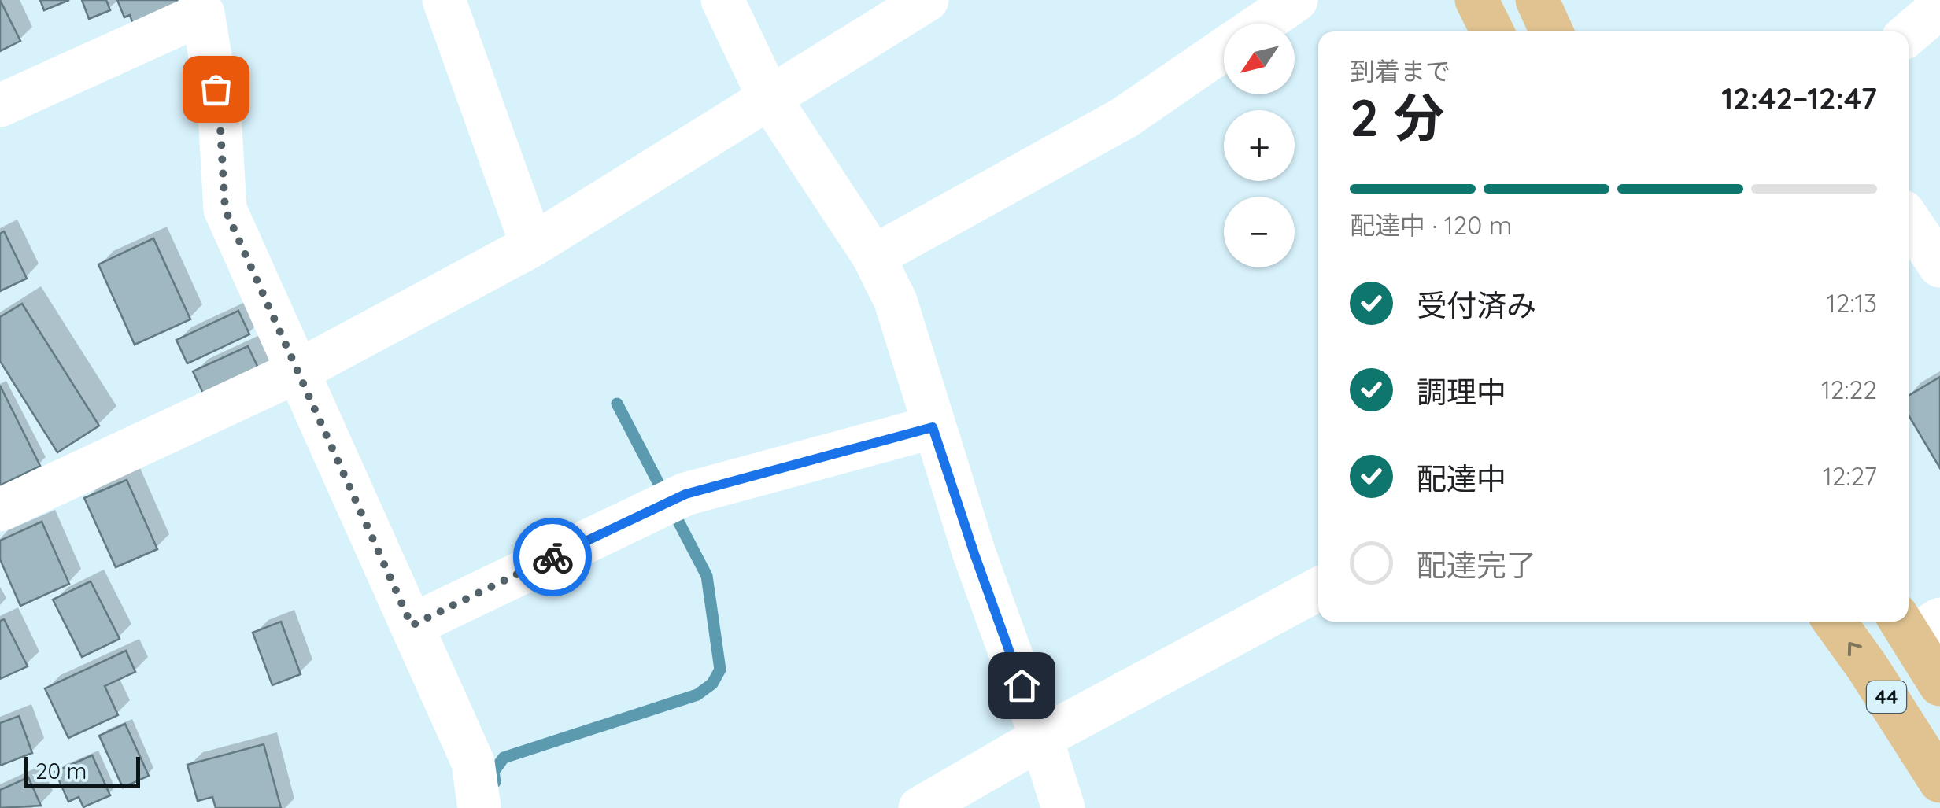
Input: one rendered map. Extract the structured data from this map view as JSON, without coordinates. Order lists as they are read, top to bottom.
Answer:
{
  "streets": {
    "main road": ["44"]
  },
  "scale_bar": "20 m",
  "north": "bottom left",
  "page": {
    "map_buttons": ["+", "−"],
    "heading": ["2 分", "到着まで", "12:42–12:47"],
    "bar": "配達中 · 120 m",
    "list": [
      ["受付済み", "12:13"],
      ["調理中", "12:22"],
      ["配達中", "12:27"],
      "配達完了"
    ],
    "scale": "20 m"
  }
}
